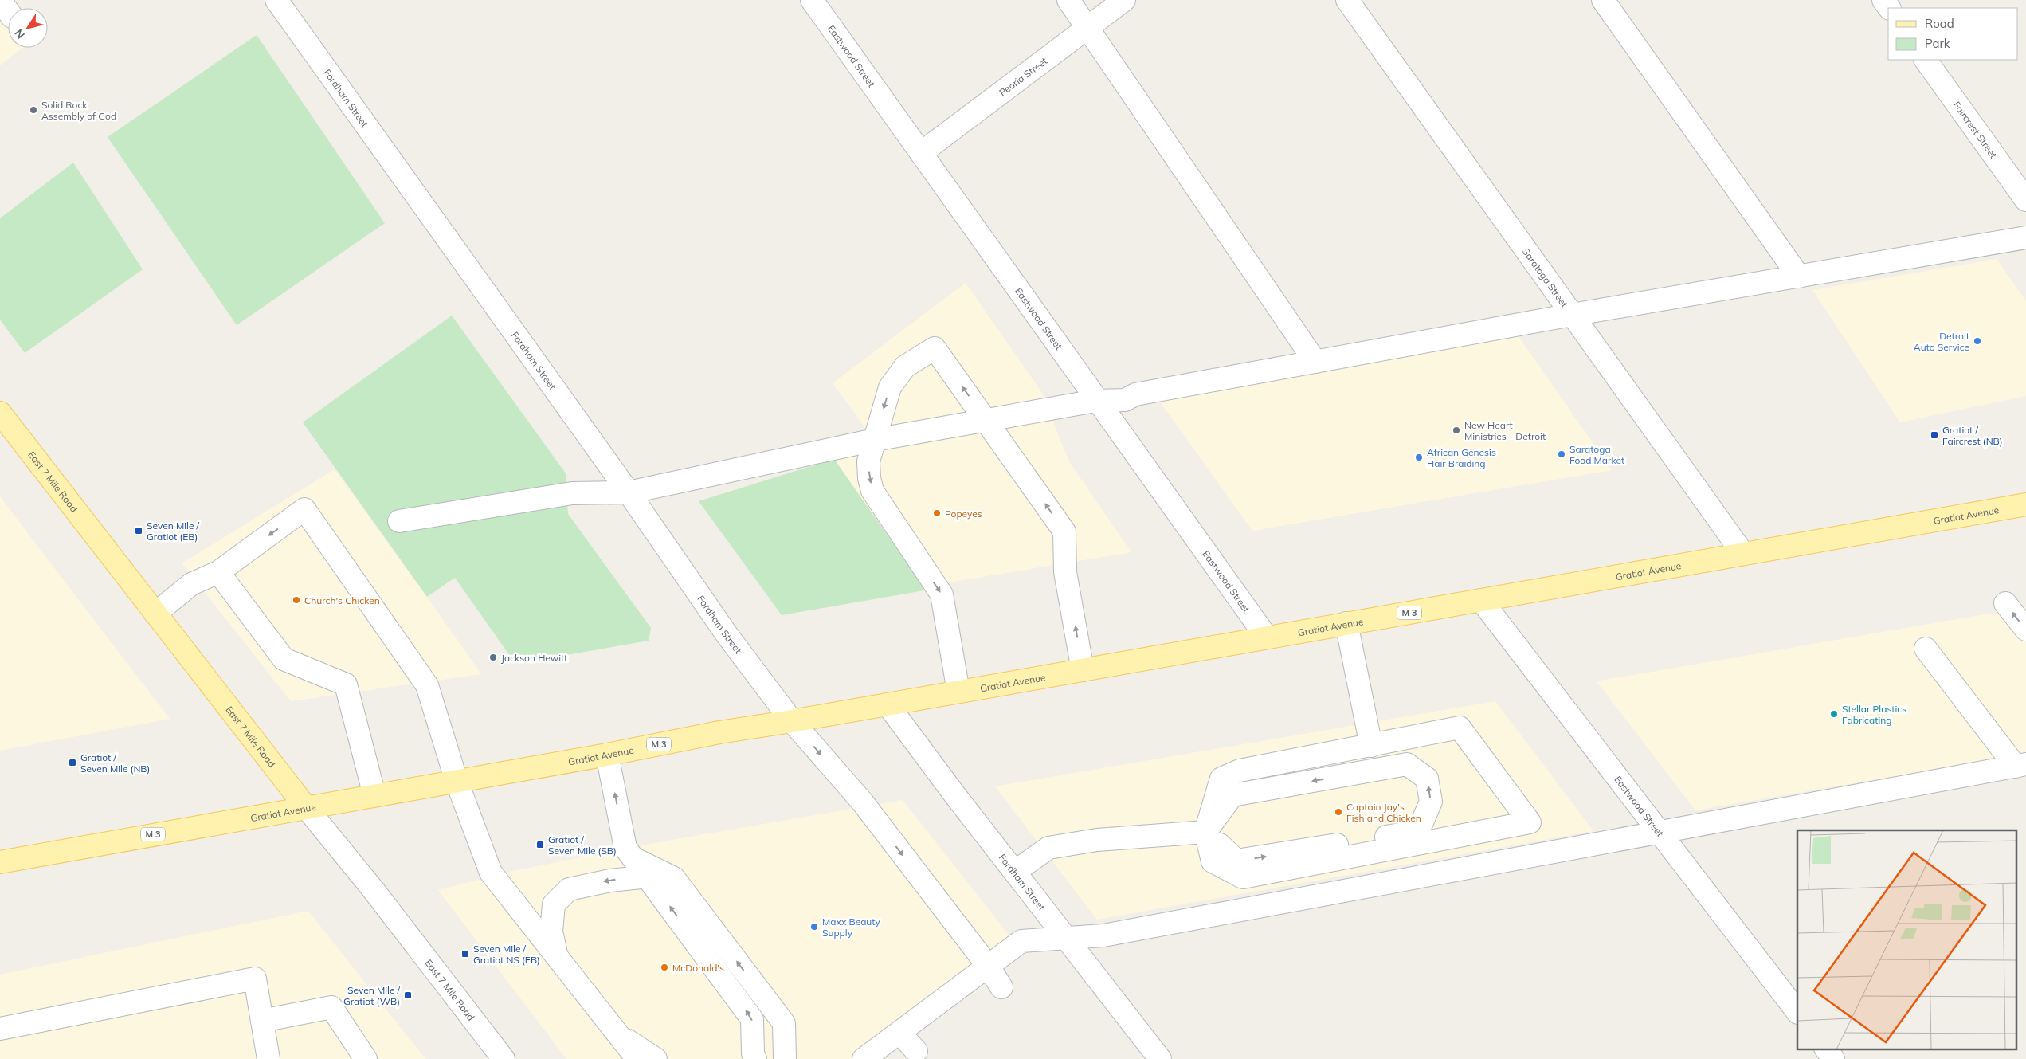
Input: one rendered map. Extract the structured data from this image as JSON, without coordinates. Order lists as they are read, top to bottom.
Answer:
{
  "streets": {
    "main road": ["East 7 Mile Road", "Gratiot Avenue", "M 3"],
    "street": [
      "Eastwood Street",
      "Peoria Street",
      "Fordham Street",
      "Faircrest Street",
      "Saratoga Street"
    ]
  },
  "crossings": [
    ["Eastwood Street", "Peoria Street"],
    ["Eastwood Street", "Gratiot Avenue"],
    ["Fordham Street", "Gratiot Avenue"],
    ["Saratoga Street", "Gratiot Avenue"],
    ["East 7 Mile Road", "Gratiot Avenue"]
  ],
  "places": {
    "other": [
      "Solid Rock Assembly of God",
      "Detroit Auto Service",
      "New Heart Ministries - Detroit",
      "Saratoga Food Market",
      "African Genesis Hair Braiding",
      "Popeyes",
      "Church's Chicken",
      "Jackson Hewitt",
      "Stellar Plastics Fabricating",
      "Captain Jay's Fish and Chicken",
      "Maxx Beauty Supply",
      "McDonald's"
    ],
    "transit": [
      "Gratiot / Faircrest (NB)",
      "Seven Mile / Gratiot (EB)",
      "Gratiot / Seven Mile (NB)",
      "Gratiot / Seven Mile (SB)",
      "Seven Mile / Gratiot NS (EB)",
      "Seven Mile / Gratiot (WB)"
    ]
  },
  "legend": ["Road", "Park"],
  "north": "bottom left"
}
